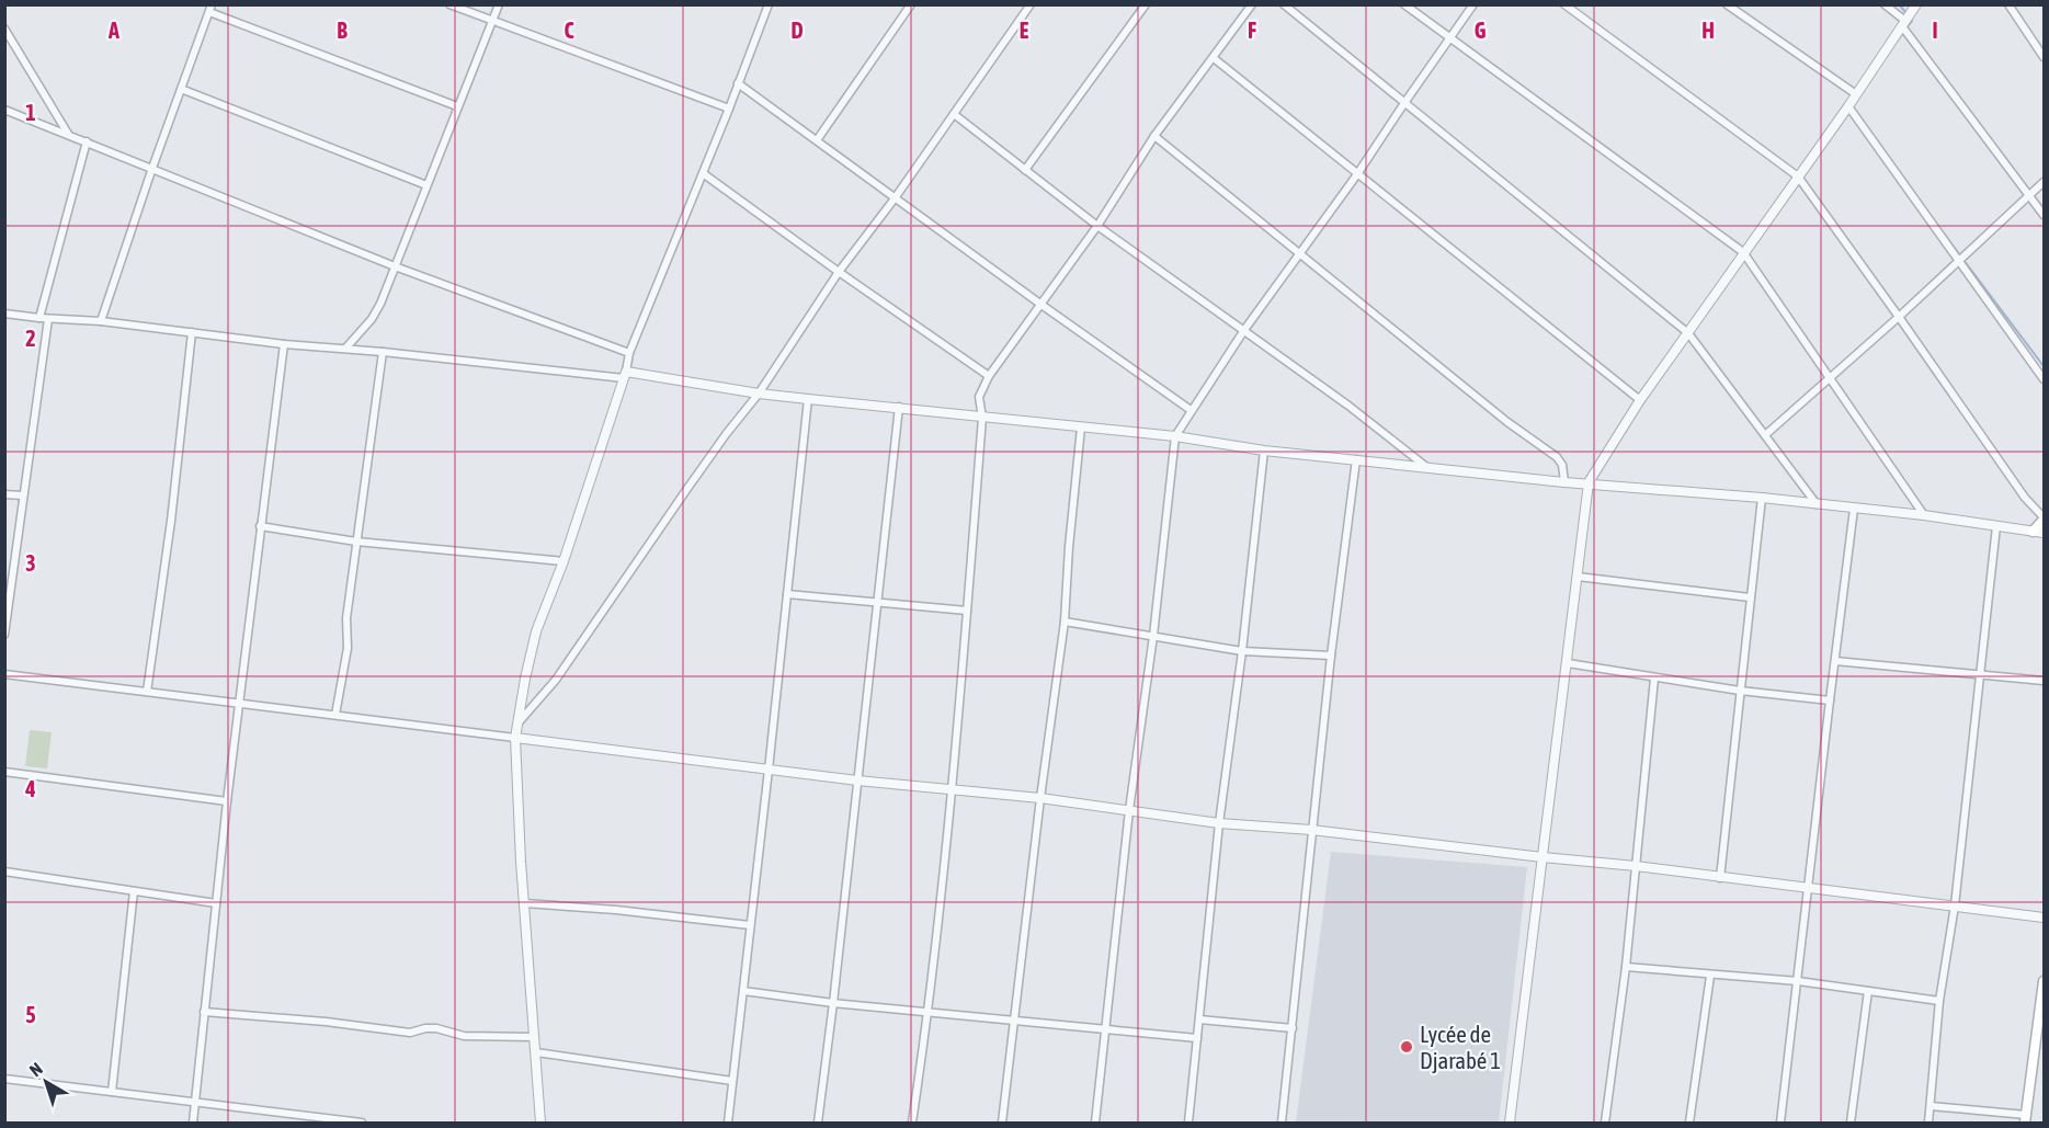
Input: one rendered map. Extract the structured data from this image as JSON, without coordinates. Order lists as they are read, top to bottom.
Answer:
{
  "places": ["Lycée de Djarabé 1"],
  "north": "top left",
  "grid": {
    "columns": [
      "A",
      "B",
      "C",
      "D",
      "E",
      "F",
      "G",
      "H",
      "I"
    ],
    "rows": [
      "1",
      "2",
      "3",
      "4",
      "5"
    ]
  }
}
